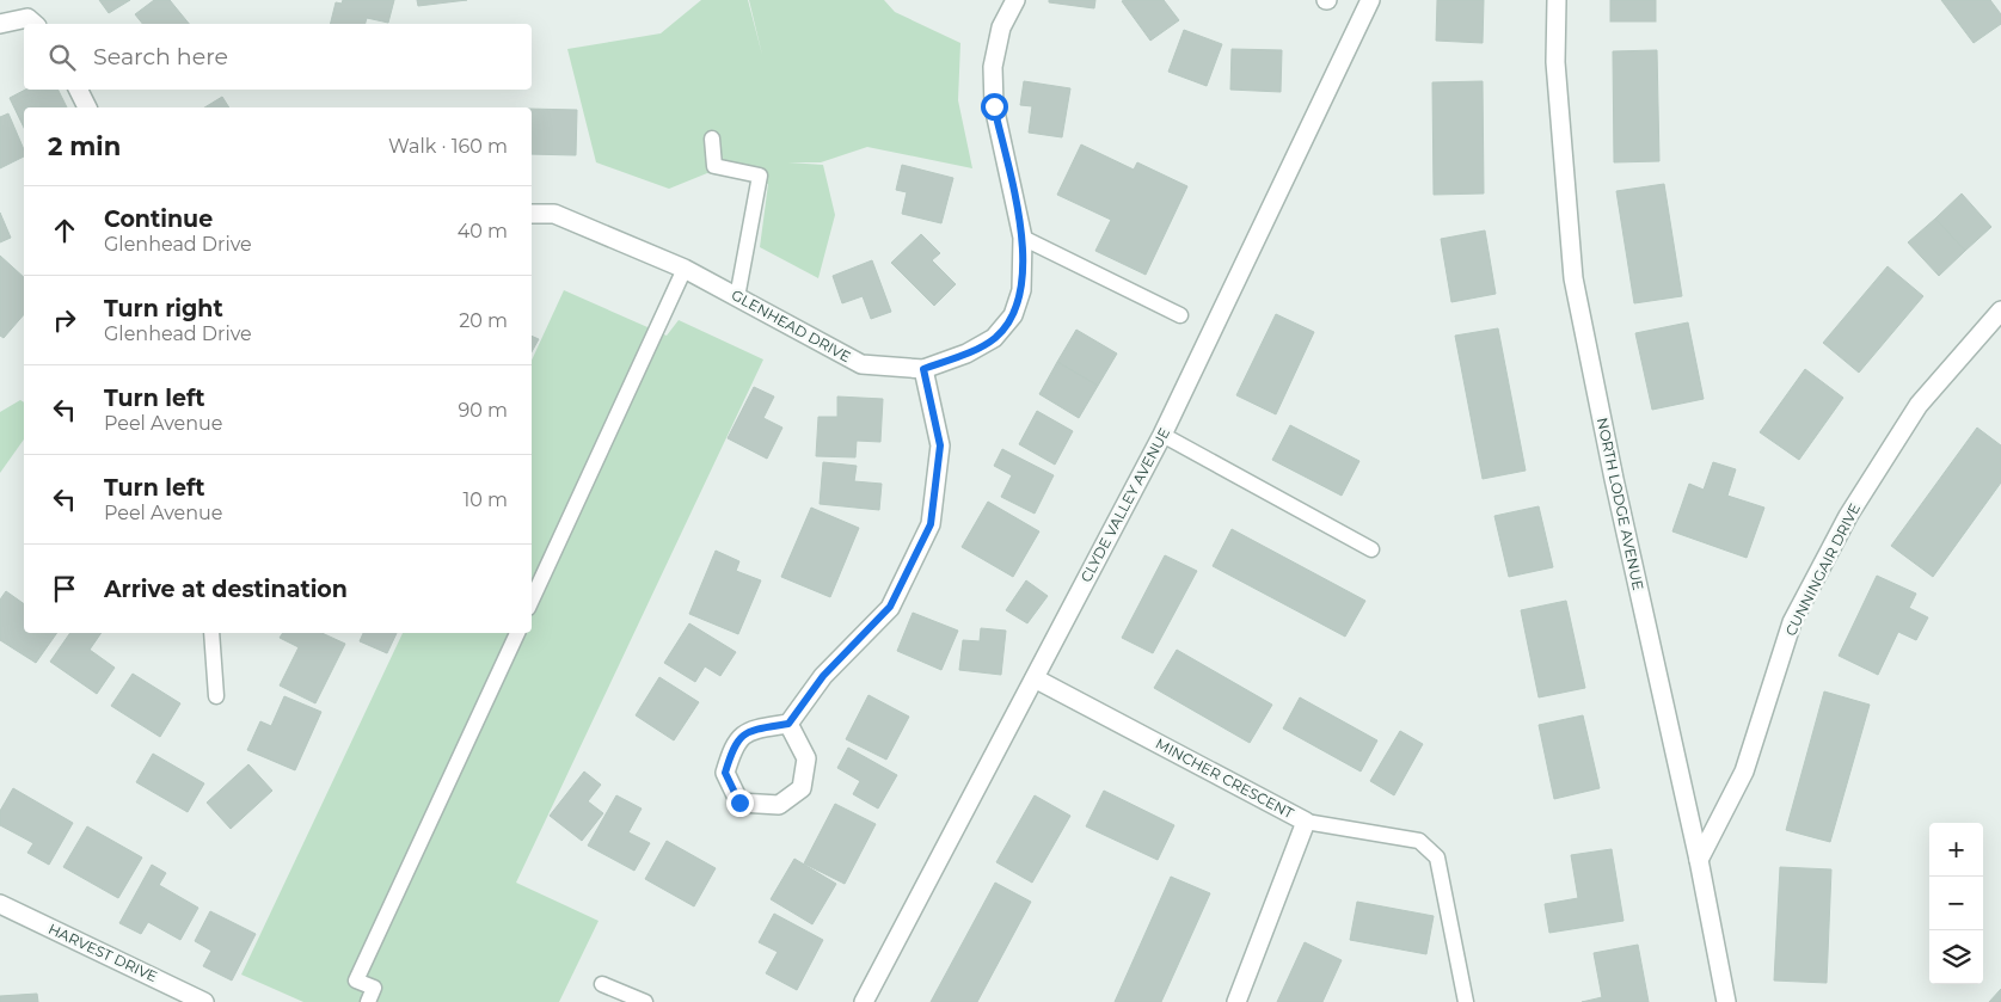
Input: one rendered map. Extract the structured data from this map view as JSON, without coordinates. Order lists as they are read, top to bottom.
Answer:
{
  "streets": {
    "street": [
      "GLENHEAD DRIVE",
      "NORTH LODGE AVENUE",
      "CLYDE VALLEY AVENUE",
      "CUNNINGAIR DRIVE",
      "MINCHER CRESCENT",
      "HARVEST DRIVE"
    ]
  },
  "crossings": [
    ["NORTH LODGE AVENUE", "CUNNINGAIR DRIVE"],
    ["CLYDE VALLEY AVENUE", "MINCHER CRESCENT"]
  ],
  "page": {
    "search": "Search here",
    "heading": ["2 min", "Walk · 160 m"],
    "list": [
      ["Continue", "Glenhead Drive", "40 m"],
      ["Turn right", "Glenhead Drive", "20 m"],
      ["Turn left", "Peel Avenue", "90 m"],
      ["Turn left", "Peel Avenue", "10 m"],
      "Arrive at destination"
    ],
    "map_buttons": ["+", "−"]
  }
}
